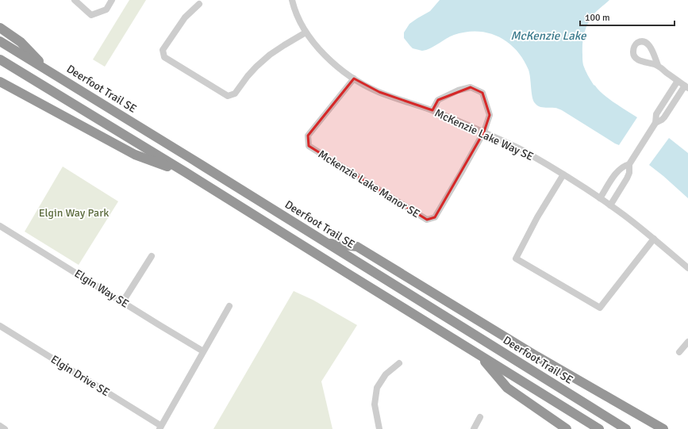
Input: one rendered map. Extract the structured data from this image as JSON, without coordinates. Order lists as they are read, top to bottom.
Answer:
{
  "streets": {
    "highway": ["Deerfoot Trail SE"],
    "street": [
      "McKenzie Lake Way SE",
      "Mckenzie Lake Manor SE",
      "Elgin Way SE",
      "Elgin Drive SE"
    ]
  },
  "crossings": [
    ["McKenzie Lake Way SE", "Mckenzie Lake Manor SE"]
  ],
  "water": ["McKenzie Lake"],
  "parks": ["Elgin Way Park"],
  "scale_bar": "100 m"
}
